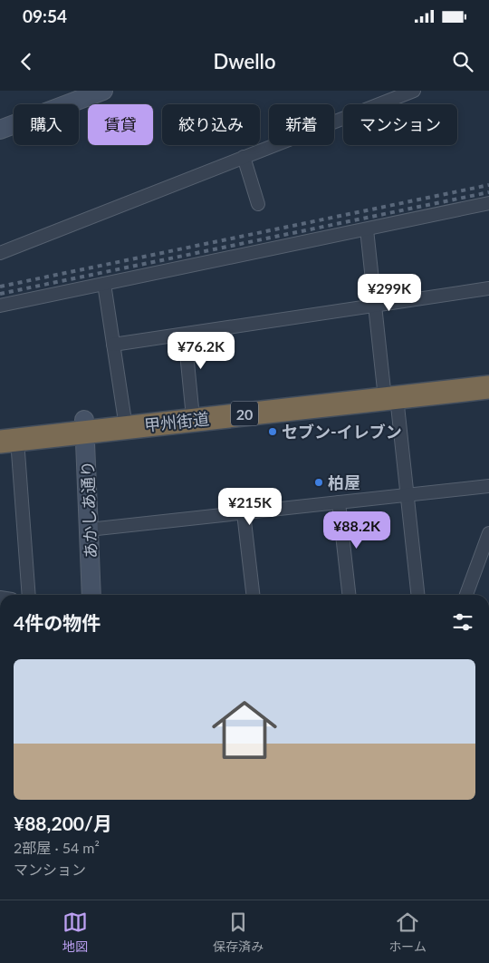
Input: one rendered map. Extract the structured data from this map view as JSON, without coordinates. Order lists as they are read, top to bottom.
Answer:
{
  "streets": {
    "highway": ["20", "甲州街道"],
    "street": ["あかしあ通り"]
  },
  "crossings": [
    ["甲州街道", "あかしあ通り"]
  ],
  "places": ["セブン-イレブン", "柏屋"],
  "page": {
    "status": "09:54",
    "header": "Dwello",
    "chip": [
      "購入",
      "賃貸",
      "絞り込み",
      "新着",
      "マンション"
    ],
    "price": [
      "¥299K",
      "¥76.2K",
      "¥215K",
      "¥88.2K"
    ],
    "heading": "4件の物件",
    "list": [
      {
        "name": "¥88,200/月",
        "note": "2部屋 · 54 m² · マンション"
      }
    ],
    "tabs": ["地図", "保存済み", "ホーム"]
  }
}
